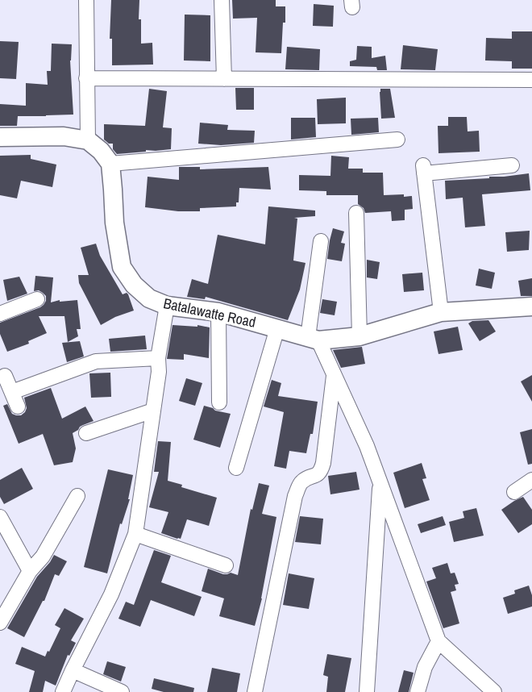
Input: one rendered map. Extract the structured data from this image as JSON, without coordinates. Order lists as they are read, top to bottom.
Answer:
{
  "streets": {
    "street": ["Batalawatte Road"]
  }
}
